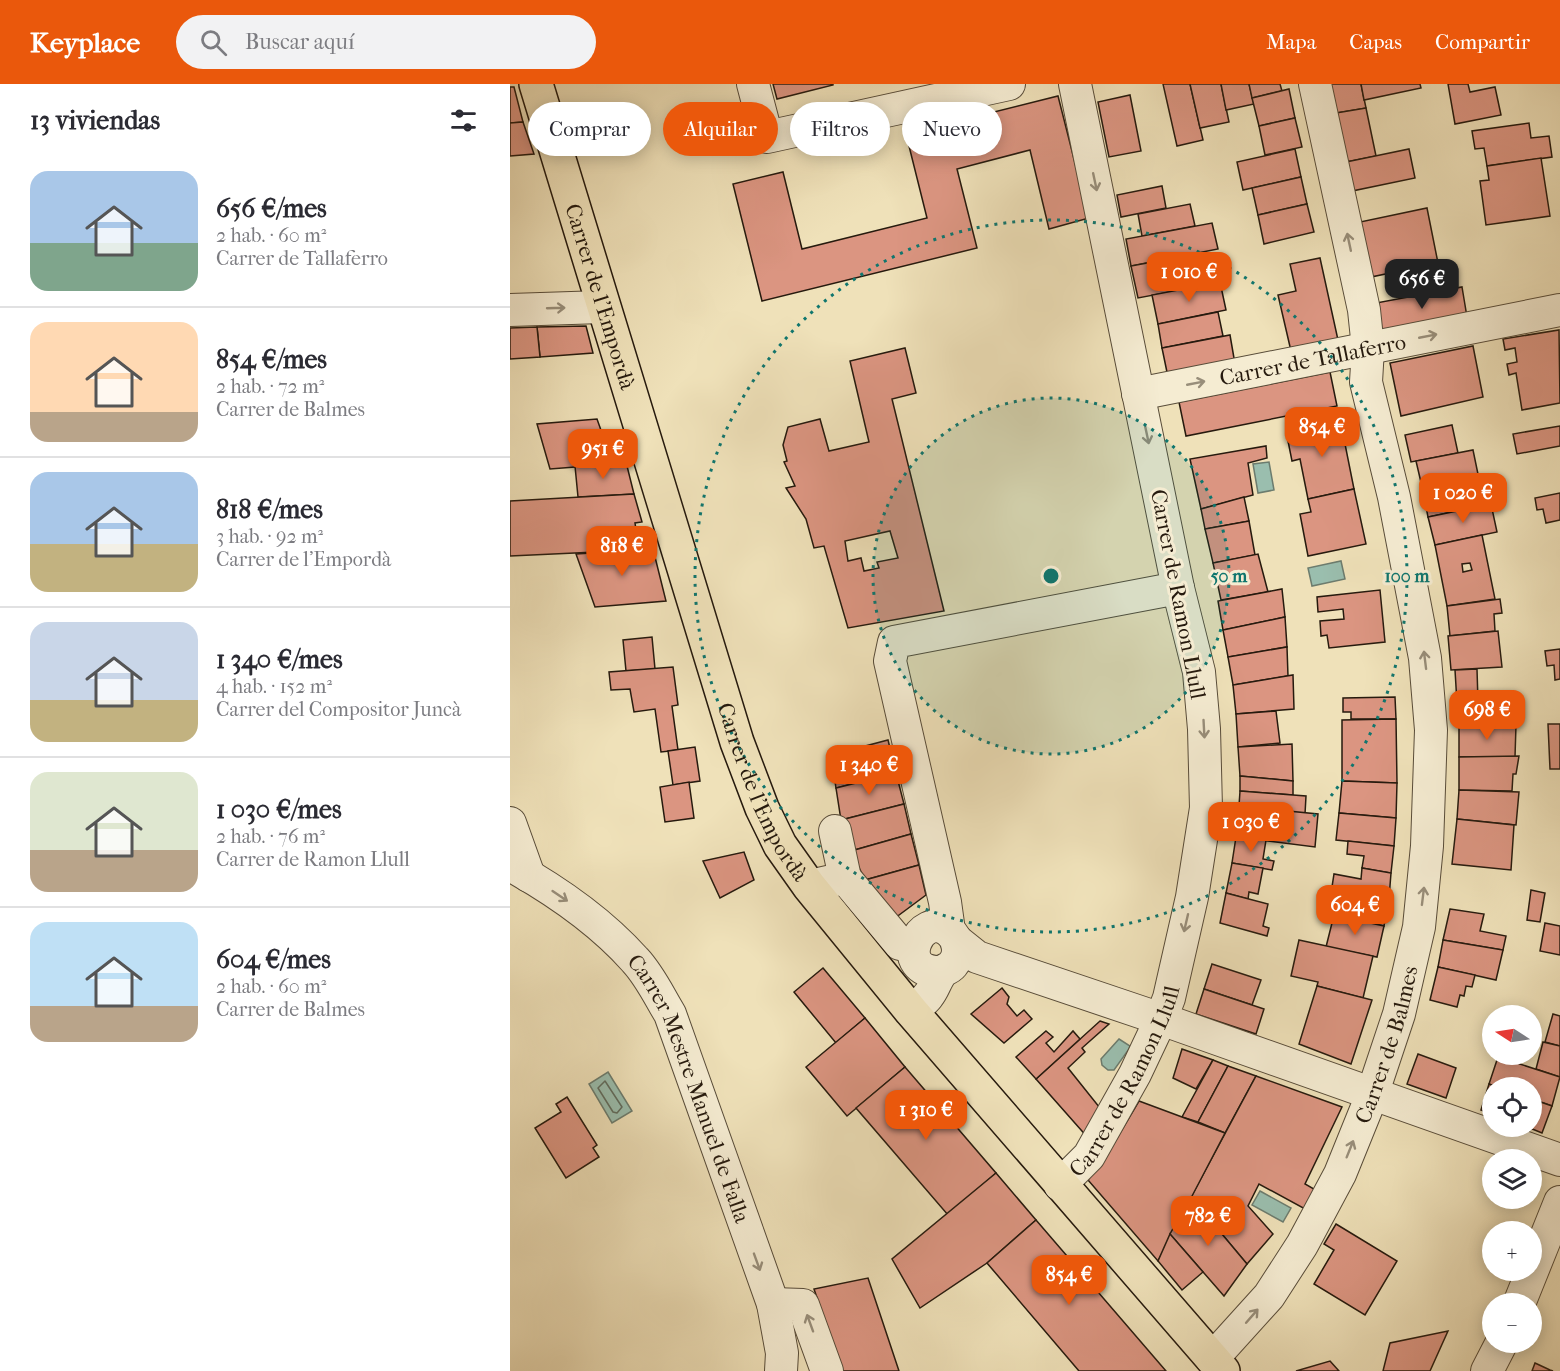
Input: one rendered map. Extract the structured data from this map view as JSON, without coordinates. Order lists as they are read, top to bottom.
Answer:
{
  "streets": {
    "main road": ["Carrer de l'Empordà"],
    "street": [
      "Carrer de Tallaferro",
      "Carrer de Ramon Llull",
      "Carrer de Balmes",
      "Carrer Mestre Manuel de Falla"
    ]
  },
  "crossings": [
    ["Carrer de l'Empordà", "Carrer de Ramon Llull"],
    ["Carrer de l'Empordà", "Carrer de Balmes"],
    ["Carrer de Tallaferro", "Carrer de Ramon Llull"],
    ["Carrer de Tallaferro", "Carrer de Balmes"]
  ],
  "one_way": [
    "Carrer de Tallaferro",
    "Carrer de Ramon Llull",
    "Carrer de Balmes",
    "Carrer Mestre Manuel de Falla"
  ],
  "north": "left",
  "page": {
    "header": "Keyplace",
    "search": "Buscar aquí",
    "nav": ["Mapa", "Capas", "Compartir"],
    "heading": "13 viviendas",
    "chip": [
      "Comprar",
      "Alquilar",
      "Filtros",
      "Nuevo"
    ],
    "list": [
      {
        "name": "656 €/mes",
        "note": "2 hab. · 60 m² · Carrer de Tallaferro"
      },
      {
        "name": "854 €/mes",
        "note": "2 hab. · 72 m² · Carrer de Balmes"
      },
      {
        "name": "818 €/mes",
        "note": "3 hab. · 92 m² · Carrer de l'Empordà"
      },
      {
        "name": "1 340 €/mes",
        "note": "4 hab. · 152 m² · Carrer del Compositor Juncà"
      },
      {
        "name": "1 030 €/mes",
        "note": "2 hab. · 76 m² · Carrer de Ramon Llull"
      },
      {
        "name": "604 €/mes",
        "note": "2 hab. · 60 m² · Carrer de Balmes"
      }
    ],
    "price": [
      "1 010 €",
      "656 €",
      "854 €",
      "951 €",
      "1 020 €",
      "818 €",
      "698 €",
      "1 340 €",
      "1 030 €",
      "604 €",
      "1 310 €",
      "782 €",
      "854 €"
    ],
    "map_buttons": ["+", "−"]
  },
  "rings": ["50 m", "100 m"]
}
